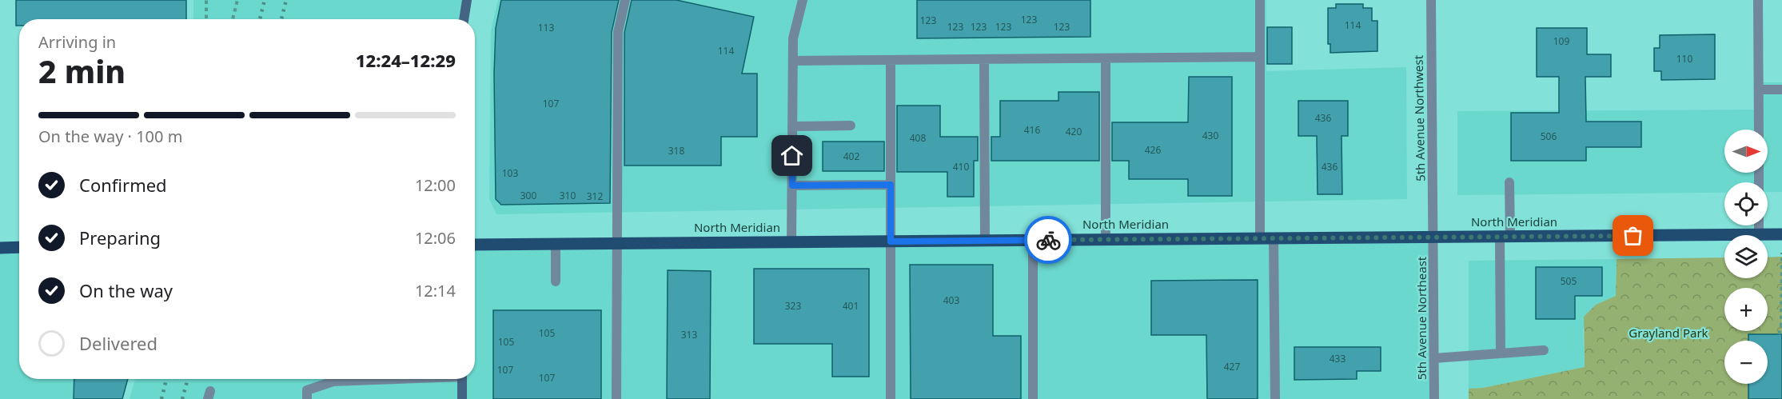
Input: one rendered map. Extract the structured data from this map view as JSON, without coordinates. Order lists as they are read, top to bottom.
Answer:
{
  "streets": {
    "main road": ["North Meridian"],
    "street": ["5th Avenue Northwest", "5th Avenue Northeast"]
  },
  "crossings": [
    ["5th Avenue Northwest", "North Meridian"],
    ["5th Avenue Northwest", "5th Avenue Northeast"],
    ["North Meridian", "5th Avenue Northeast"]
  ],
  "parks": ["Grayland Park"],
  "house_numbers": [
    "123",
    "123",
    "114",
    "123",
    "123",
    "123",
    "123",
    "113",
    "109",
    "114",
    "110",
    "107",
    "436",
    "416",
    "420",
    "430",
    "506",
    "408",
    "426",
    "318",
    "402",
    "410",
    "436",
    "103",
    "300",
    "310",
    "312",
    "505",
    "403",
    "323",
    "401",
    "105",
    "313",
    "105",
    "433",
    "427",
    "107",
    "107"
  ],
  "north": "right",
  "page": {
    "heading": ["2 min", "Arriving in", "12:24–12:29"],
    "bar": "On the way · 100 m",
    "map_buttons": ["+", "−"],
    "list": [
      ["Confirmed", "12:00"],
      ["Preparing", "12:06"],
      ["On the way", "12:14"],
      "Delivered"
    ]
  }
}
